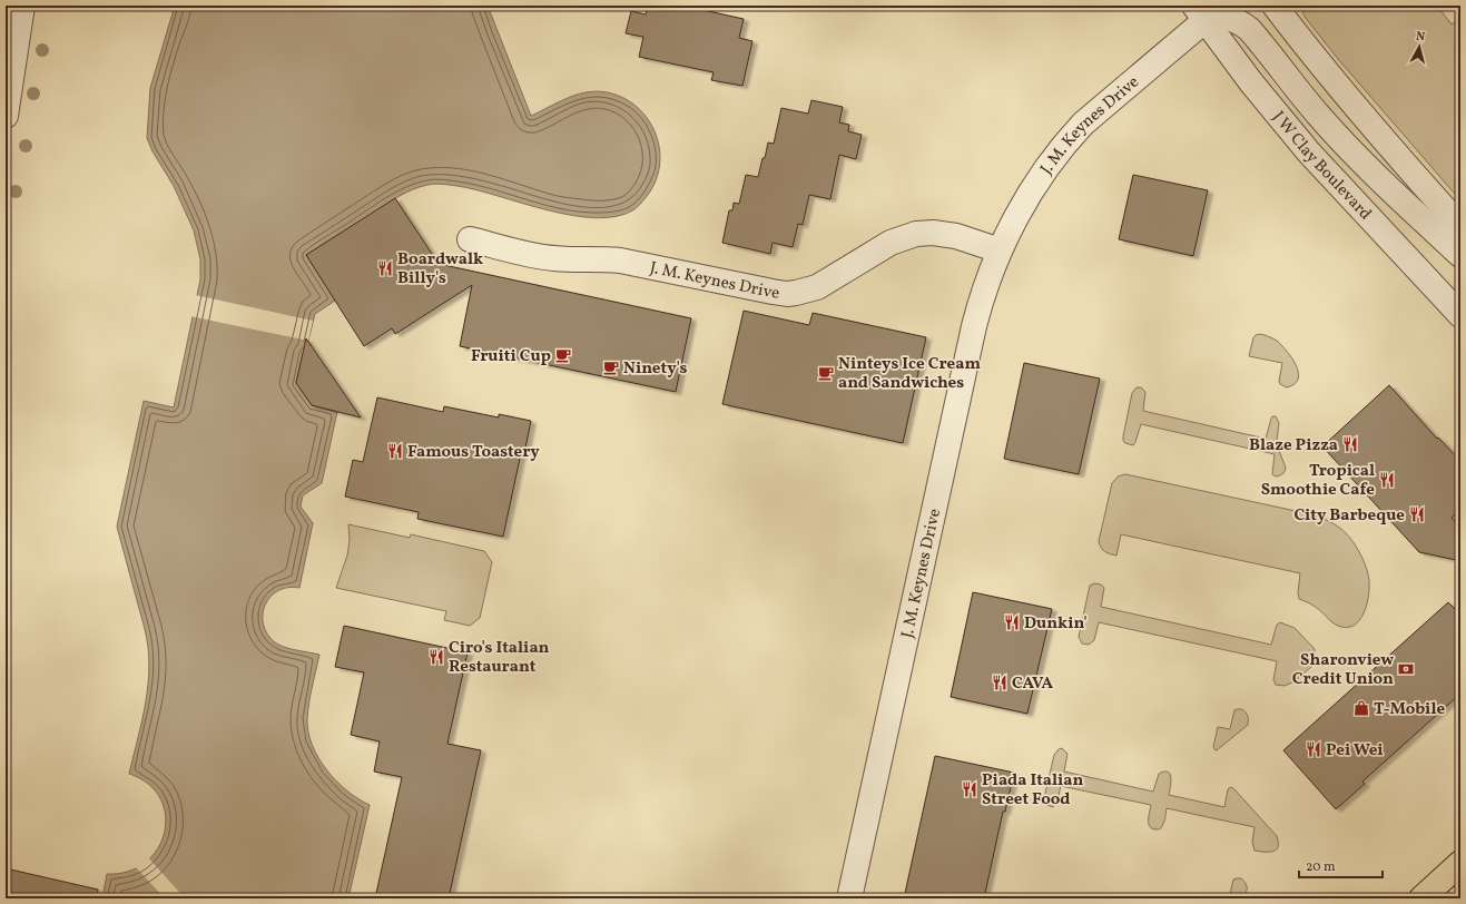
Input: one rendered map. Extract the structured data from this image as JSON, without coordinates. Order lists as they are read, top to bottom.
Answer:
{
  "streets": {
    "street": ["J. M. Keynes Drive", "J W Clay Boulevard"]
  },
  "crossings": [
    ["J. M. Keynes Drive", "J W Clay Boulevard"]
  ],
  "places": {
    "restaurant": [
      "Boardwalk Billy's",
      "Blaze Pizza",
      "Famous Toastery",
      "Tropical Smoothie Cafe",
      "City Barbeque",
      "Dunkin'",
      "Ciro's Italian Restaurant",
      "CAVA",
      "Pei Wei",
      "Piada Italian Street Food"
    ],
    "cafe": ["Fruiti Cup", "Ninety's", "Ninteys Ice Cream and Sandwiches"],
    "bank": ["Sharonview Credit Union"],
    "shop": ["T-Mobile"]
  },
  "scale_bar": "20 m",
  "north": "top"
}
